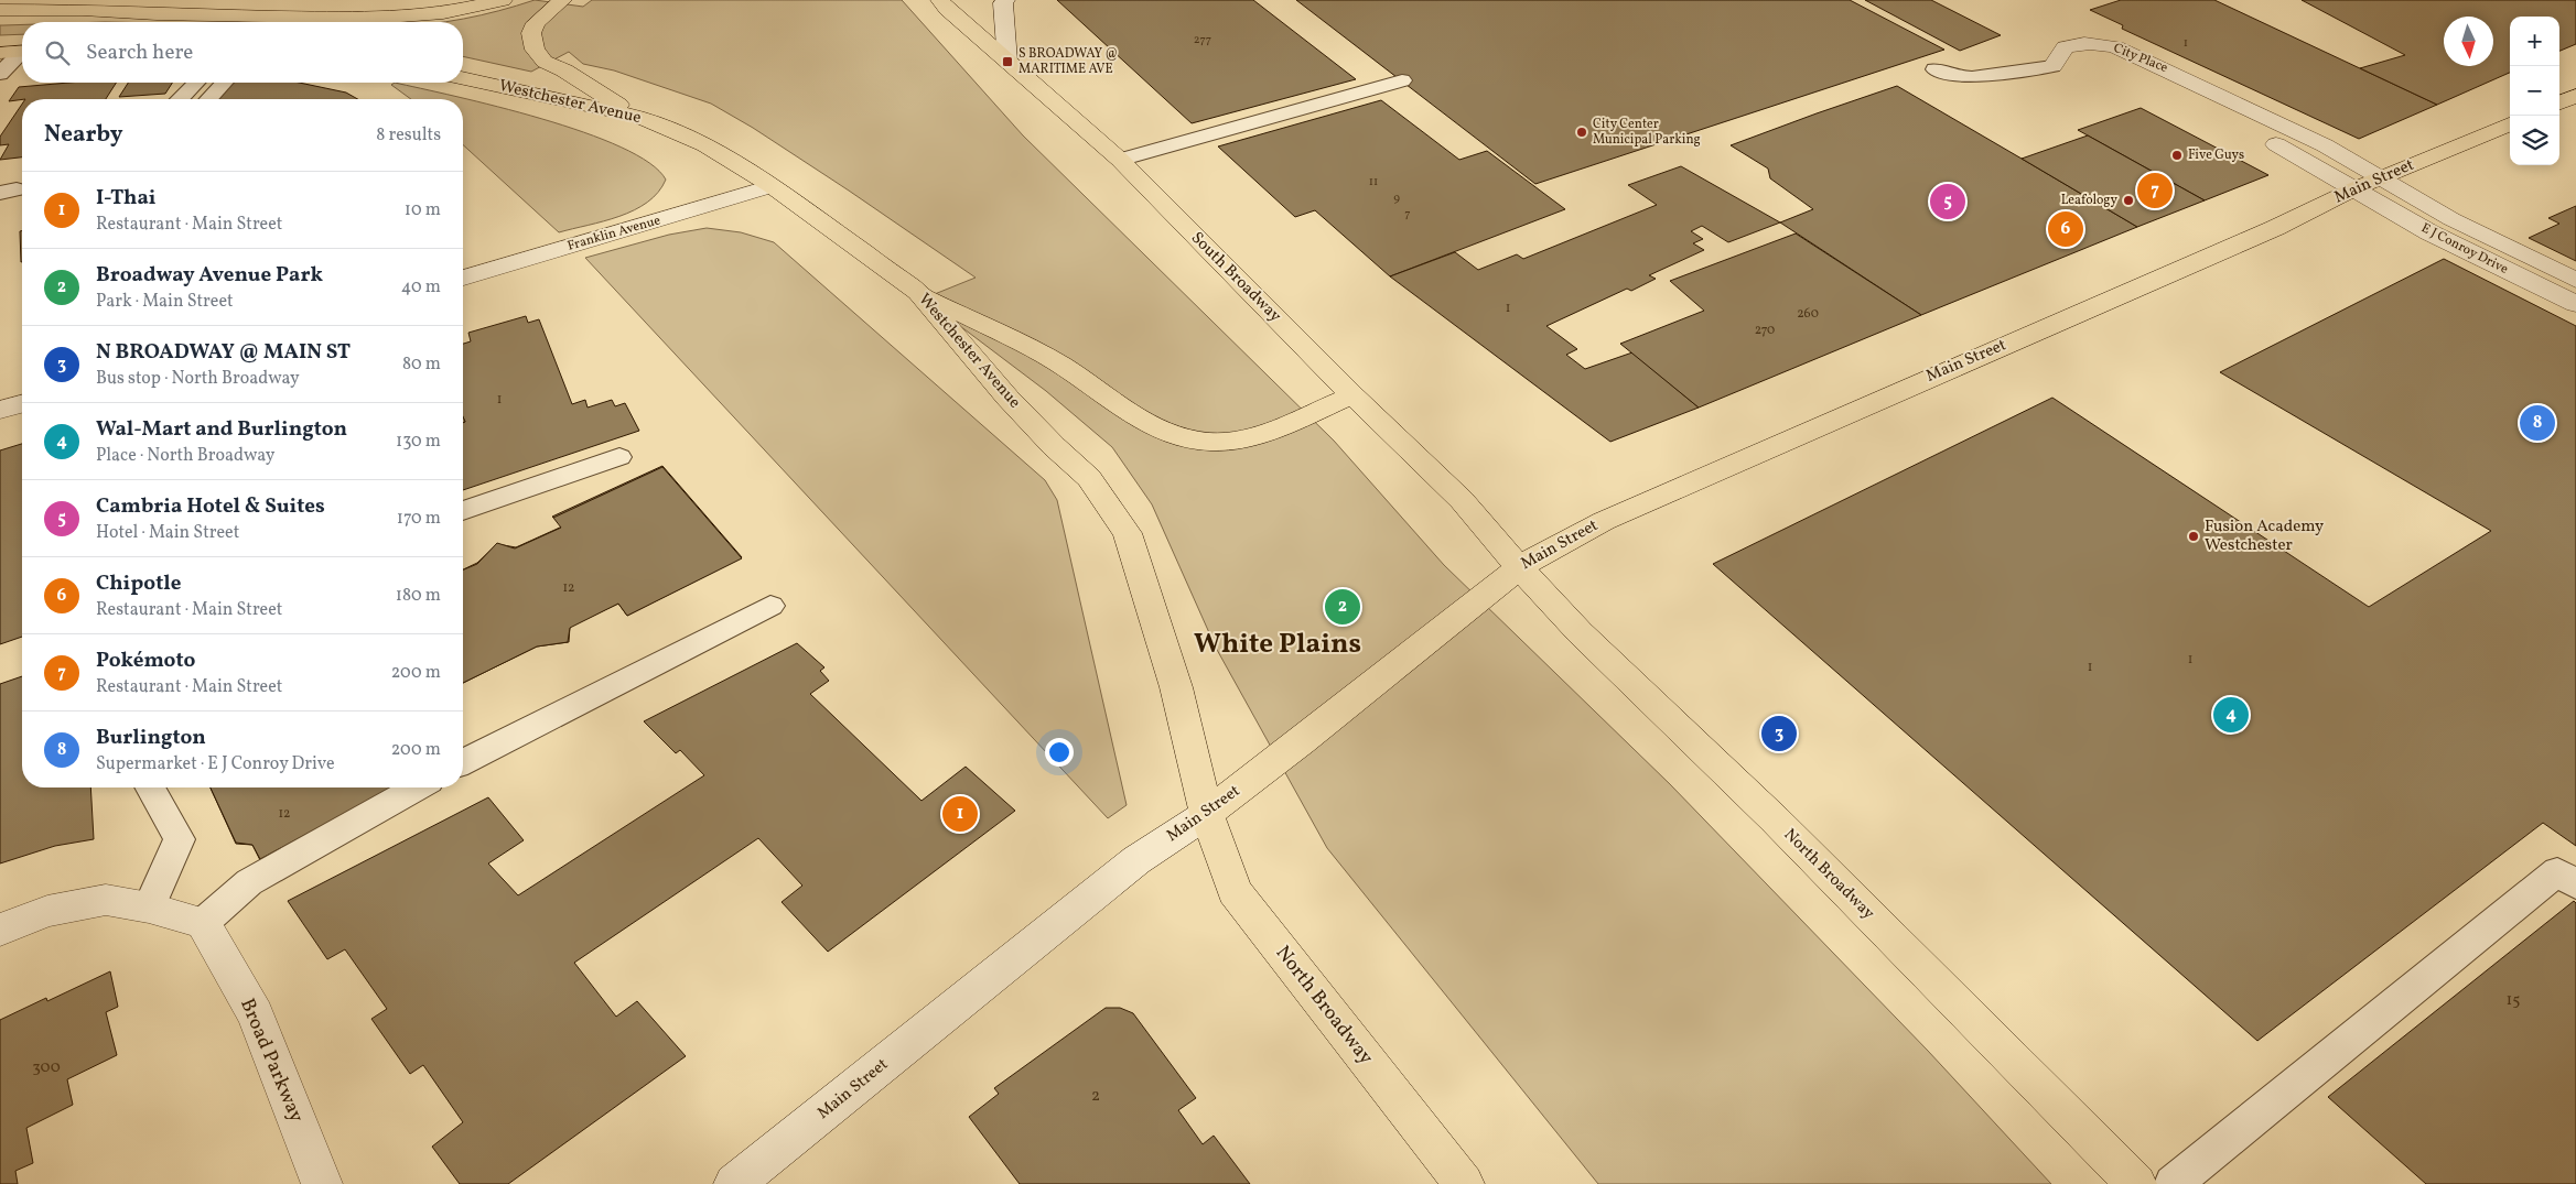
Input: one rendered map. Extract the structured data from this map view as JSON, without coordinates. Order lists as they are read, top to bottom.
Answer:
{
  "streets": {
    "main road": [
      "Westchester Avenue",
      "Main Street",
      "South Broadway",
      "North Broadway"
    ],
    "street": [
      "City Place",
      "Franklin Avenue",
      "E J Conroy Drive",
      "Broad Parkway"
    ]
  },
  "crossings": [
    ["City Place", "Main Street"],
    ["City Place", "E J Conroy Drive"],
    ["Westchester Avenue", "Main Street"],
    ["Westchester Avenue", "Franklin Avenue"],
    ["Westchester Avenue", "North Broadway"],
    ["Main Street", "E J Conroy Drive"],
    ["Main Street", "South Broadway"],
    ["Main Street", "North Broadway"],
    ["South Broadway", "North Broadway"]
  ],
  "districts": ["White Plains"],
  "places": {
    "transit": ["S BROADWAY @ MARITIME AVE"],
    "other": [
      "City Center Municipal Parking",
      "Five Guys",
      "Leafology",
      "Fusion Academy Westchester"
    ]
  },
  "house_numbers": [
    "277",
    "1",
    "11",
    "9",
    "7",
    "1",
    "260",
    "270",
    "1",
    "12",
    "1",
    "1",
    "12",
    "15",
    "300",
    "2"
  ],
  "north": "bottom",
  "page": {
    "map_buttons": ["+", "−"],
    "search": "Search here",
    "heading": ["Nearby", "8 results"],
    "pins": [
      "7",
      "5",
      "6",
      "8",
      "2",
      "4",
      "3",
      "1"
    ],
    "list": [
      {
        "mark": "1",
        "name": "I-Thai",
        "note": "Restaurant · Main Street",
        "value": "10 m"
      },
      {
        "mark": "2",
        "name": "Broadway Avenue Park",
        "note": "Park · Main Street",
        "value": "40 m"
      },
      {
        "mark": "3",
        "name": "N BROADWAY @ MAIN ST",
        "note": "Bus stop · North Broadway",
        "value": "80 m"
      },
      {
        "mark": "4",
        "name": "Wal-Mart and Burlington",
        "note": "Place · North Broadway",
        "value": "130 m"
      },
      {
        "mark": "5",
        "name": "Cambria Hotel & Suites",
        "note": "Hotel · Main Street",
        "value": "170 m"
      },
      {
        "mark": "6",
        "name": "Chipotle",
        "note": "Restaurant · Main Street",
        "value": "180 m"
      },
      {
        "mark": "7",
        "name": "Pokémoto",
        "note": "Restaurant · Main Street",
        "value": "200 m"
      },
      {
        "mark": "8",
        "name": "Burlington",
        "note": "Supermarket · E J Conroy Drive",
        "value": "200 m"
      }
    ]
  }
}
